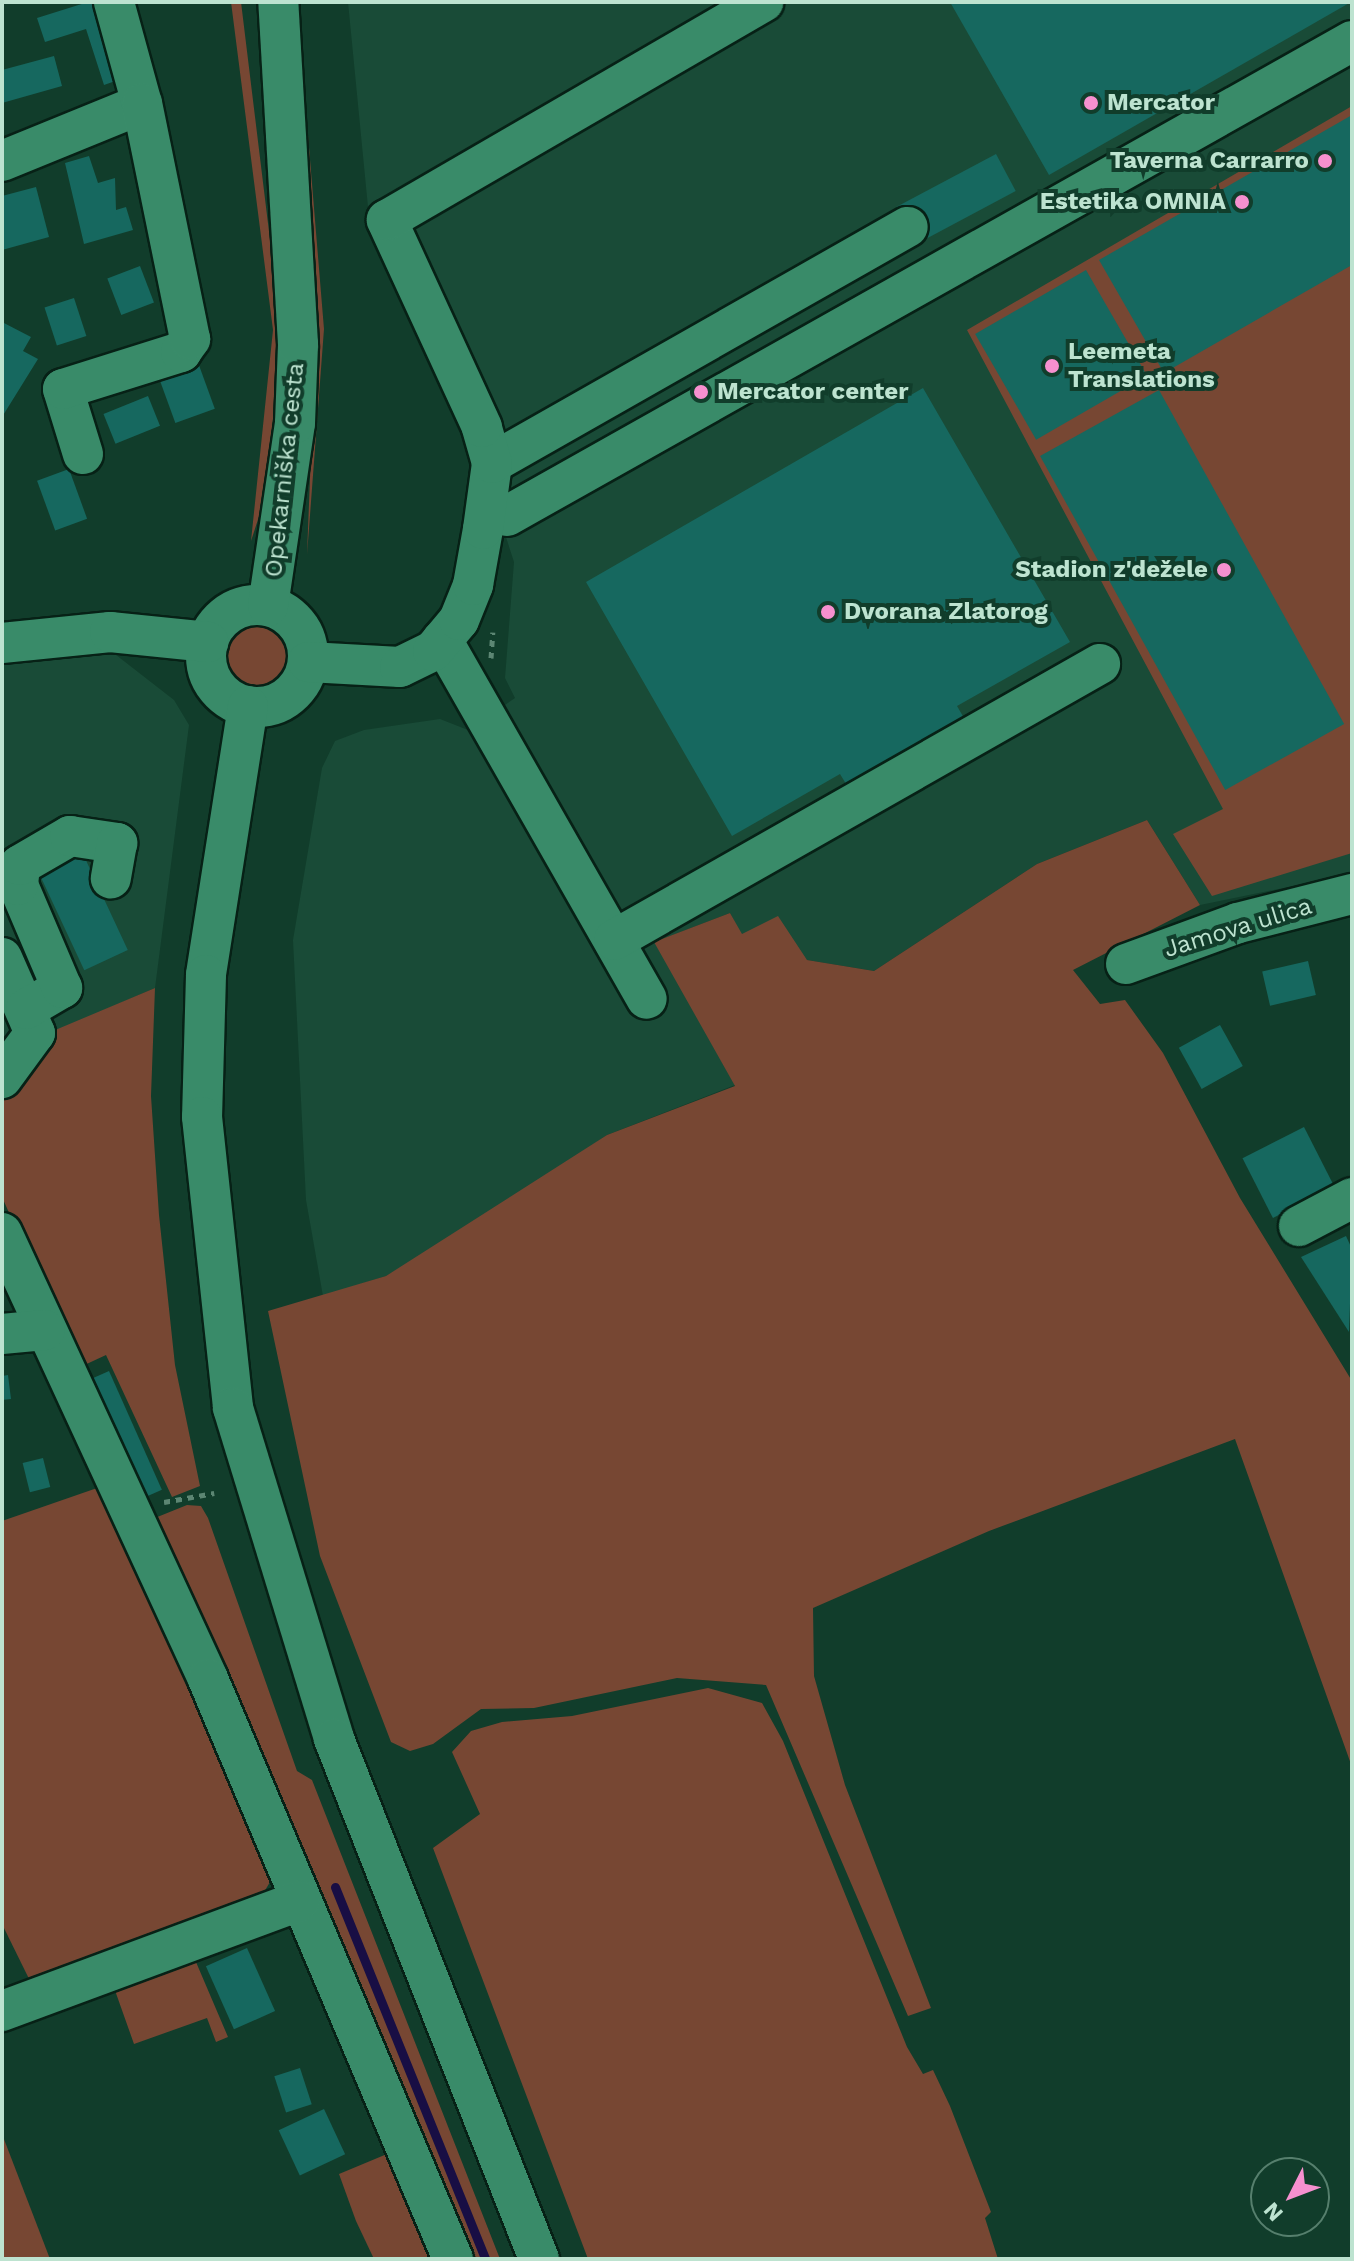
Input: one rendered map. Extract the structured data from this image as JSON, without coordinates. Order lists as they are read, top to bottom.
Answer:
{
  "streets": {
    "street": ["Opekarniška cesta", "Jamova ulica"]
  },
  "places": [
    "Mercator",
    "Taverna Carrarro",
    "Estetika OMNIA",
    "Leemeta Translations",
    "Mercator center",
    "Stadion z'dežele",
    "Dvorana Zlatorog"
  ],
  "north": "bottom left"
}
